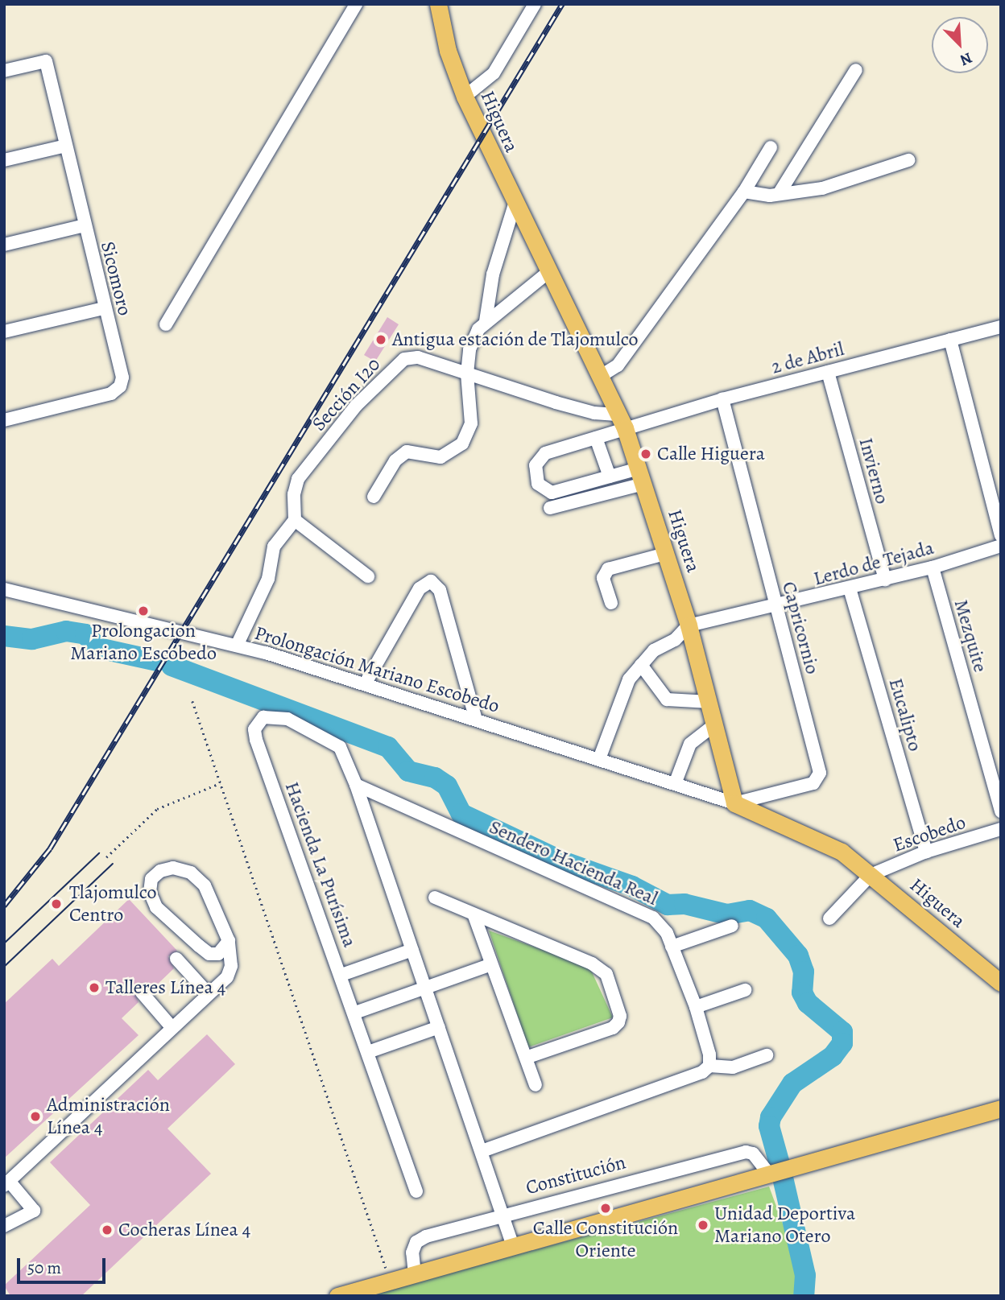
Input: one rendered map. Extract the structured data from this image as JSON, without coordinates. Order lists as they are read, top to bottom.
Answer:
{
  "streets": {
    "main road": ["Higuera"],
    "street": [
      "Sicomoro",
      "2 de Abril",
      "Sección I20",
      "Invierno",
      "Lerdo de Tejada",
      "Capricornio",
      "Mezquite",
      "Prolongación Mariano Escobedo",
      "Eucalipto",
      "Escobedo",
      "Sendero Hacienda Real",
      "Hacienda La Purísima",
      "Constitución"
    ]
  },
  "crossings": [
    ["Higuera", "2 de Abril"],
    ["Higuera", "Sección I20"],
    ["Higuera", "Lerdo de Tejada"],
    ["Higuera", "Capricornio"],
    ["Higuera", "Prolongación Mariano Escobedo"],
    ["Higuera", "Escobedo"],
    ["2 de Abril", "Sección I20"],
    ["2 de Abril", "Invierno"],
    ["2 de Abril", "Capricornio"],
    ["Invierno", "Lerdo de Tejada"],
    ["Lerdo de Tejada", "Capricornio"],
    ["Lerdo de Tejada", "Mezquite"],
    ["Lerdo de Tejada", "Eucalipto"],
    ["Capricornio", "Prolongación Mariano Escobedo"],
    ["Eucalipto", "Escobedo"],
    ["Sendero Hacienda Real", "Hacienda La Purísima"]
  ],
  "places": [
    "Antigua estación de Tlajomulco",
    "Calle Higuera",
    "Prolongacion Mariano Escobedo",
    "Tlajomulco Centro",
    "Talleres Línea 4",
    "Administración Línea 4",
    "Calle Constitución Oriente",
    "Unidad Deportiva Mariano Otero",
    "Cocheras Línea 4"
  ],
  "scale_bar": "50 m",
  "north": "bottom right"
}
